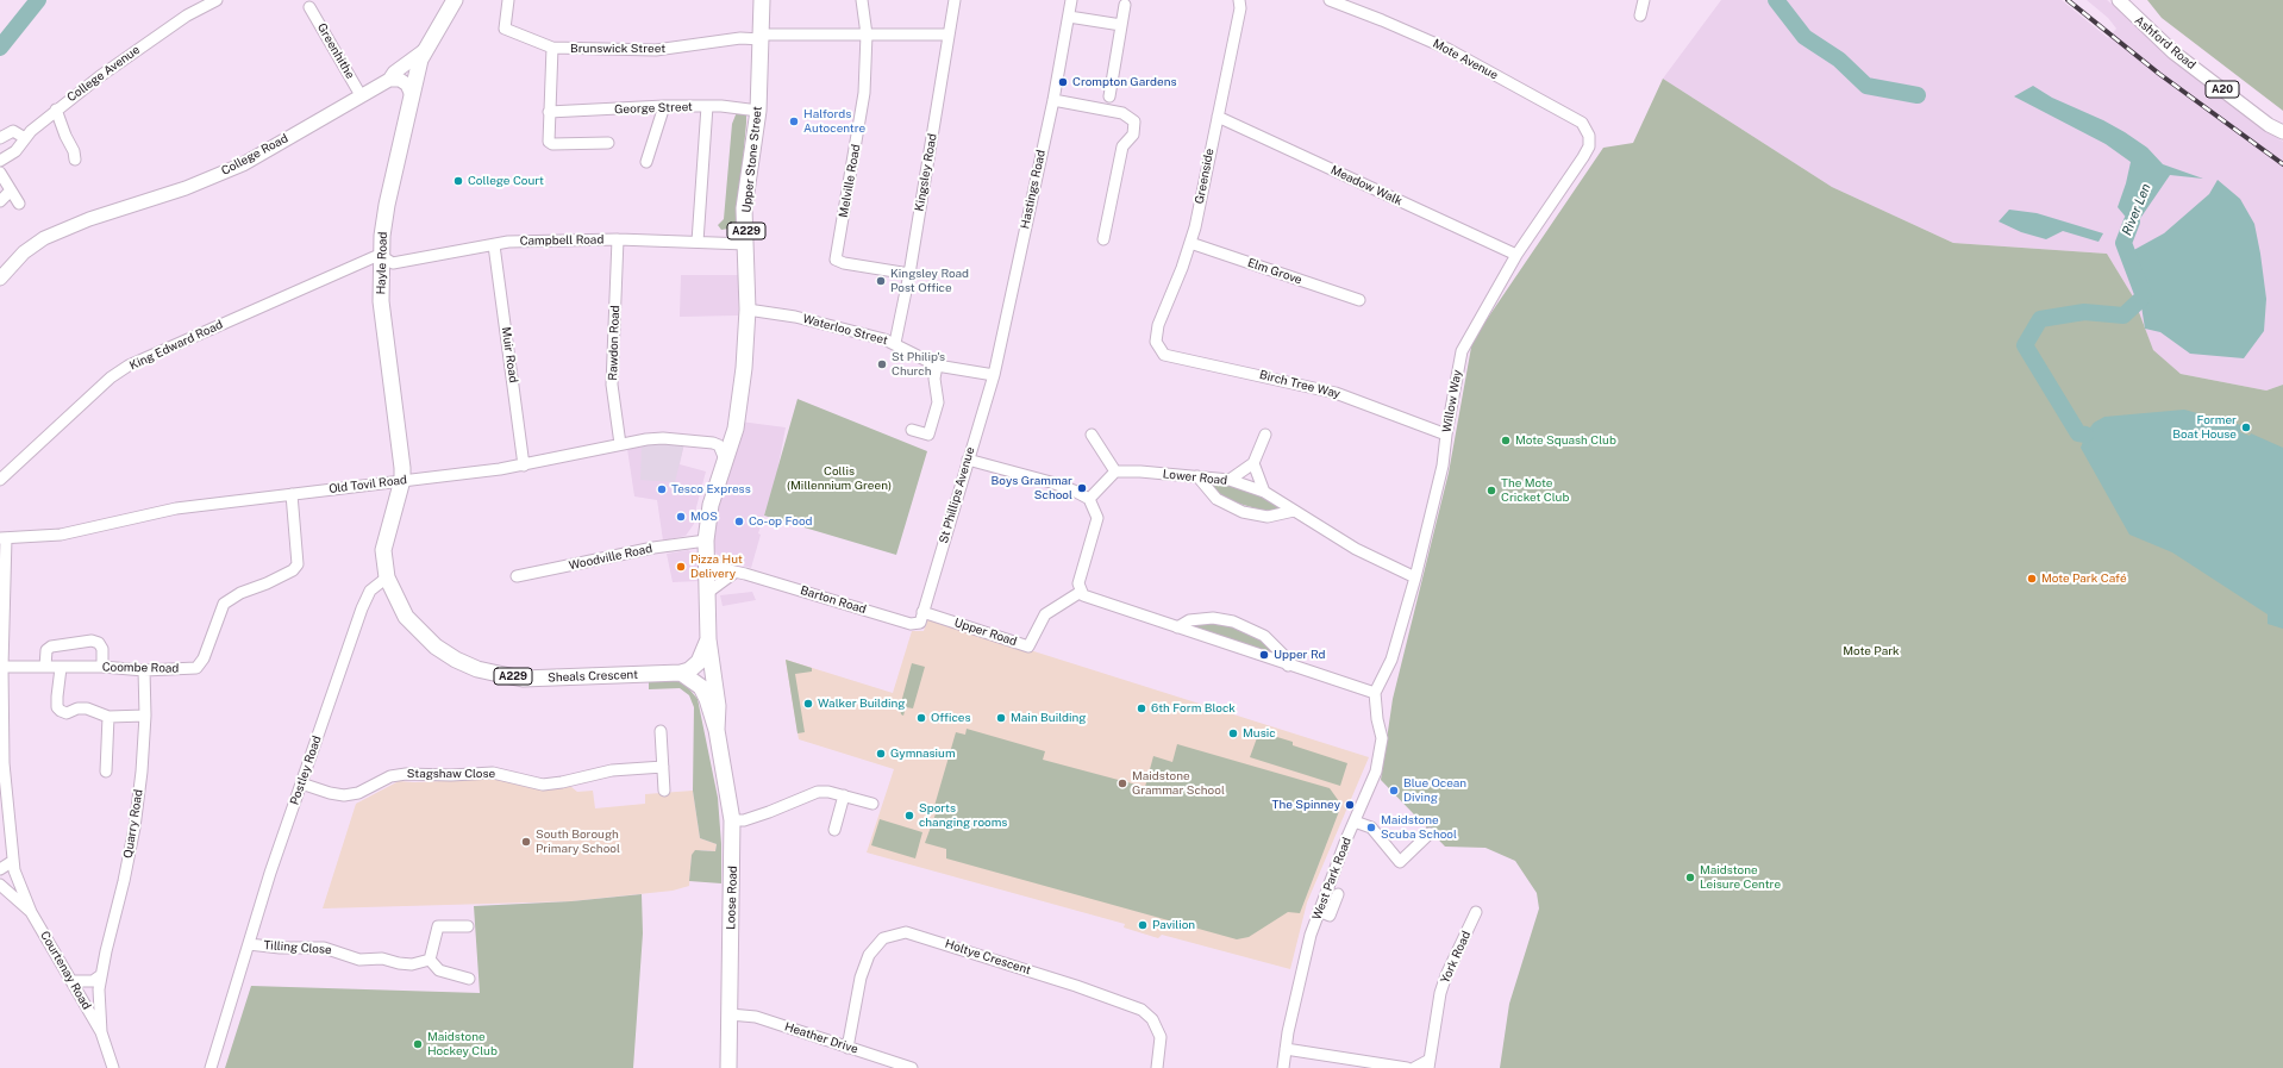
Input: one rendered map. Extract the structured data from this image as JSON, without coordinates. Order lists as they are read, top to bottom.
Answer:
{
  "streets": {
    "highway": [
      "College Road",
      "Upper Stone Street",
      "A229",
      "Hayle Road",
      "Sheals Crescent",
      "Loose Road"
    ],
    "main road": ["Ashford Road", "A20"],
    "street": [
      "Brunswick Street",
      "Greenhithe",
      "Mote Avenue",
      "College Avenue",
      "George Street",
      "Kingsley Road",
      "Greenside",
      "Melville Road",
      "Meadow Walk",
      "Hastings Road",
      "Campbell Road",
      "Elm Grove",
      "Waterloo Street",
      "Rawdon Road",
      "King Edward Road",
      "Muir Road",
      "Birch Tree Way",
      "Willow Way",
      "Lower Road",
      "Old Tovil Road",
      "St Phillips Avenue",
      "Woodville Road",
      "Barton Road",
      "Upper Road",
      "Coombe Road",
      "Postley Road",
      "Stagshaw Close",
      "Quarry Road",
      "West Park Road",
      "Tilling Close",
      "Holtye Crescent",
      "York Road",
      "Courtenay Road",
      "Heather Drive"
    ]
  },
  "crossings": [
    ["Brunswick Street", "Upper Stone Street"],
    ["Brunswick Street", "Kingsley Road"],
    ["Brunswick Street", "Melville Road"],
    ["Greenhithe", "College Road"],
    ["Mote Avenue", "Willow Way"],
    ["George Street", "Upper Stone Street"],
    ["College Road", "Hayle Road"],
    ["Upper Stone Street", "Campbell Road"],
    ["Upper Stone Street", "Waterloo Street"],
    ["Upper Stone Street", "Old Tovil Road"],
    ["Upper Stone Street", "Loose Road"],
    ["Kingsley Road", "Melville Road"],
    ["Kingsley Road", "Waterloo Street"],
    ["Greenside", "Meadow Walk"],
    ["Greenside", "Elm Grove"],
    ["Greenside", "Birch Tree Way"],
    ["Meadow Walk", "Willow Way"],
    ["Hastings Road", "Waterloo Street"],
    ["Hastings Road", "St Phillips Avenue"],
    ["A229", "Hayle Road"],
    ["A229", "Old Tovil Road"],
    ["A229", "Sheals Crescent"],
    ["A229", "Postley Road"],
    ["A229", "Loose Road"],
    ["Campbell Road", "Hayle Road"],
    ["Campbell Road", "Rawdon Road"],
    ["Campbell Road", "King Edward Road"],
    ["Campbell Road", "Muir Road"],
    ["Hayle Road", "King Edward Road"],
    ["Hayle Road", "Old Tovil Road"],
    ["Waterloo Street", "St Phillips Avenue"],
    ["Rawdon Road", "Old Tovil Road"],
    ["Muir Road", "Old Tovil Road"],
    ["Birch Tree Way", "Willow Way"],
    ["Willow Way", "Lower Road"],
    ["Willow Way", "West Park Road"],
    ["Old Tovil Road", "Coombe Road"],
    ["Old Tovil Road", "Loose Road"],
    ["St Phillips Avenue", "Barton Road"],
    ["St Phillips Avenue", "Upper Road"],
    ["Woodville Road", "Loose Road"],
    ["Barton Road", "Upper Road"],
    ["Barton Road", "Loose Road"],
    ["Coombe Road", "Quarry Road"],
    ["Sheals Crescent", "Postley Road"],
    ["Sheals Crescent", "Loose Road"],
    ["Postley Road", "Stagshaw Close"],
    ["Postley Road", "Tilling Close"],
    ["Quarry Road", "Courtenay Road"],
    ["Loose Road", "Heather Drive"],
    ["Holtye Crescent", "Heather Drive"]
  ],
  "water": ["River Len"],
  "parks": ["Collis (Millennium Green)", "Mote Park"],
  "places": [
    "Crompton Gardens",
    "Halfords Autocentre",
    "College Court",
    "Kingsley Road Post Office",
    "St Philip's Church",
    "Former Boat House",
    "Mote Squash Club",
    "Boys Grammar School",
    "Tesco Express",
    "The Mote Cricket Club",
    "MOS",
    "Co-op Food",
    "Pizza Hut Delivery",
    "Mote Park Café",
    "Upper Rd",
    "Walker Building",
    "6th Form Block",
    "Offices",
    "Main Building",
    "Music",
    "Gymnasium",
    "Maidstone Grammar School",
    "Blue Ocean Diving",
    "The Spinney",
    "Sports changing rooms",
    "Maidstone Scuba School",
    "South Borough Primary School",
    "Maidstone Leisure Centre",
    "Pavilion",
    "Maidstone Hockey Club"
  ]
}
